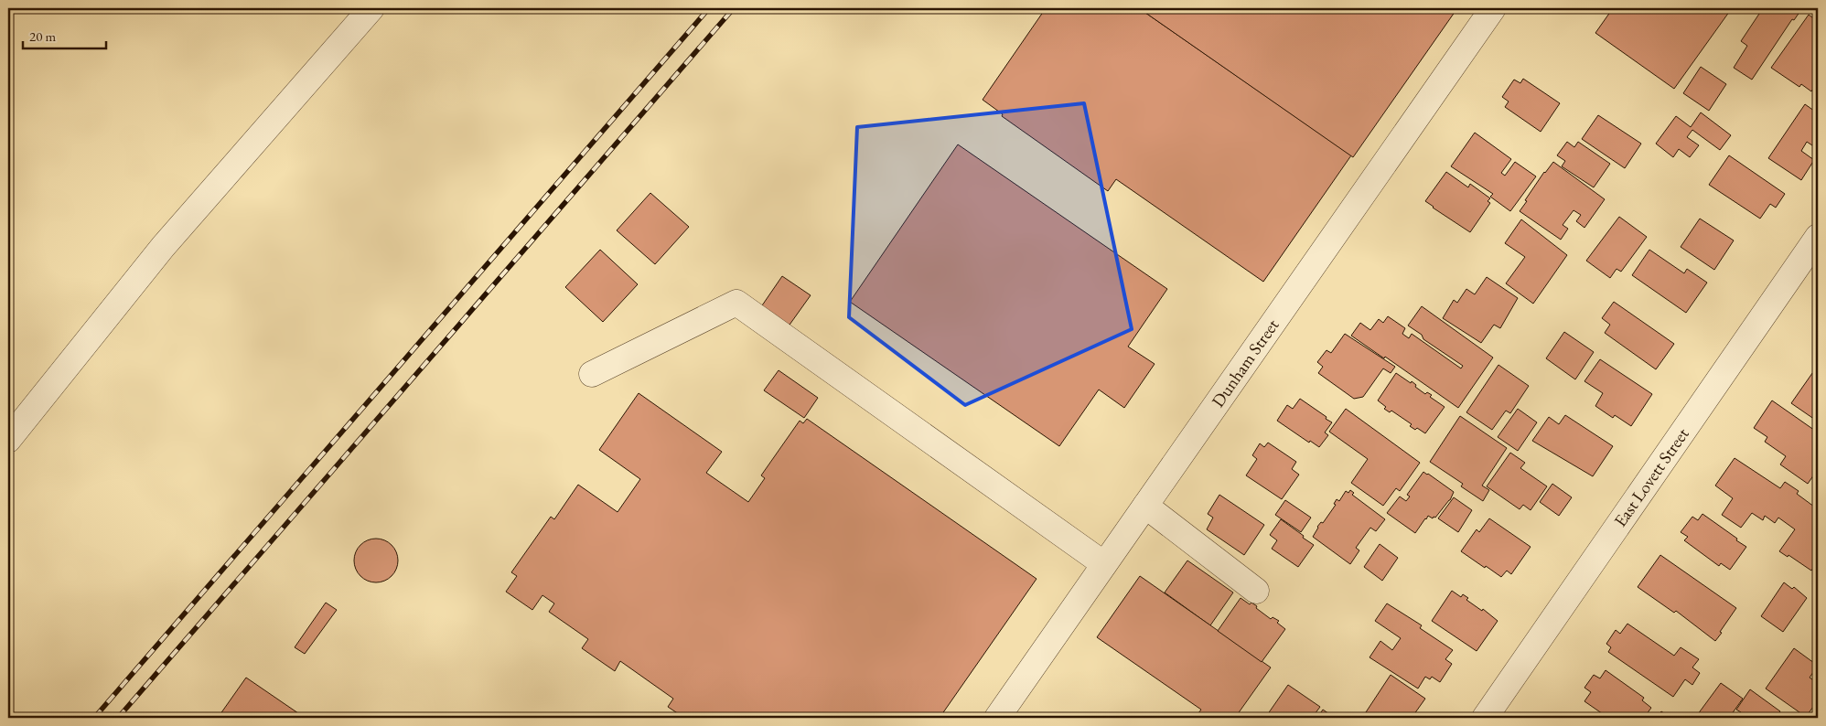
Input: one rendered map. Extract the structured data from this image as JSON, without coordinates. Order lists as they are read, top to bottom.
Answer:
{
  "streets": {
    "street": ["Dunham Street", "East Lovett Street"]
  },
  "scale_bar": "20 m"
}
